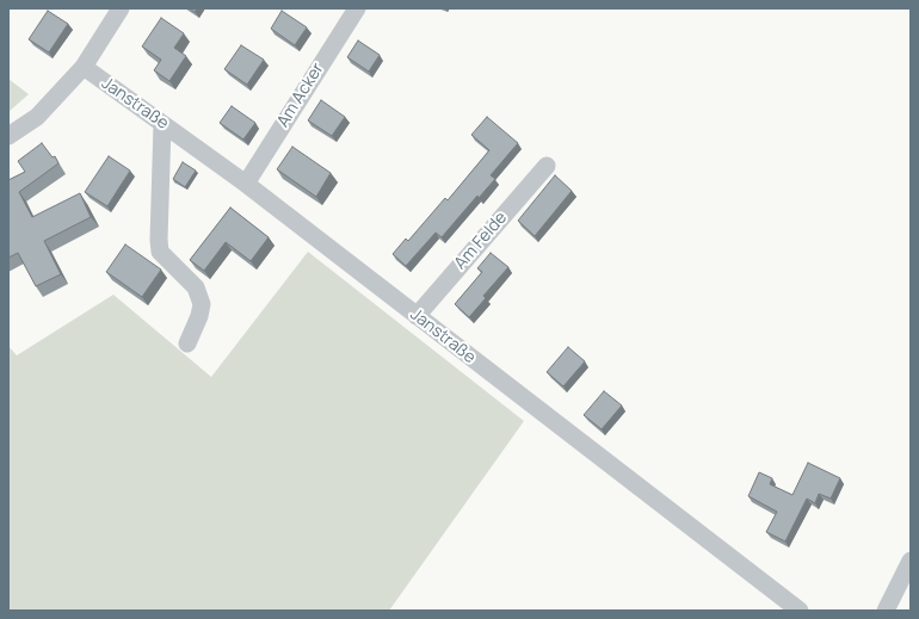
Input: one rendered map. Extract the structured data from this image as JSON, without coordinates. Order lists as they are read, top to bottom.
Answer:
{
  "streets": {
    "street": ["Am Acker", "Janstraße", "Am Felde"]
  },
  "crossings": [
    ["Am Acker", "Janstraße"],
    ["Janstraße", "Am Felde"]
  ]
}
